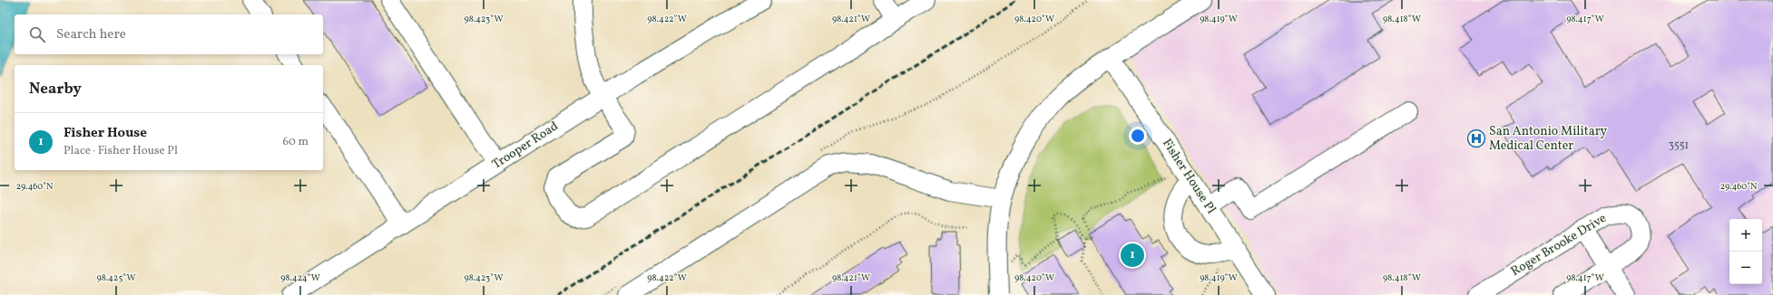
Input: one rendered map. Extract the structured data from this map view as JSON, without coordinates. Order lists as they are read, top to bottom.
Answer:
{
  "streets": {
    "street": ["Trooper Road", "Fisher House Pl", "Roger Brooke Drive"]
  },
  "places": {
    "hospital": ["San Antonio Military Medical Center"]
  },
  "house_numbers": ["3551"],
  "page": {
    "search": "Search here",
    "heading": "Nearby",
    "list": [
      {
        "mark": "1",
        "name": "Fisher House",
        "note": "Place · Fisher House Pl",
        "value": "60 m"
      }
    ],
    "map_buttons": ["+", "−"],
    "pins": "1"
  },
  "coordinates": [
    "98.423°W",
    "98.422°W",
    "98.421°W",
    "98.420°W",
    "98.419°W",
    "98.418°W",
    "98.417°W",
    "29.460°N",
    "98.425°W",
    "98.424°W"
  ]
}
